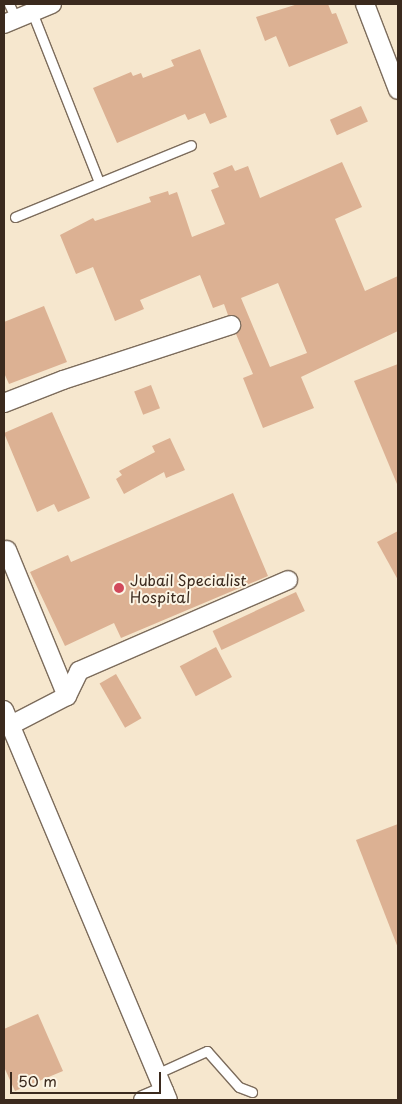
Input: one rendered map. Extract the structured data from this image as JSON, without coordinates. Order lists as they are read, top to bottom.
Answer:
{
  "places": ["Jubail Specialist Hospital"],
  "scale_bar": "50 m"
}
